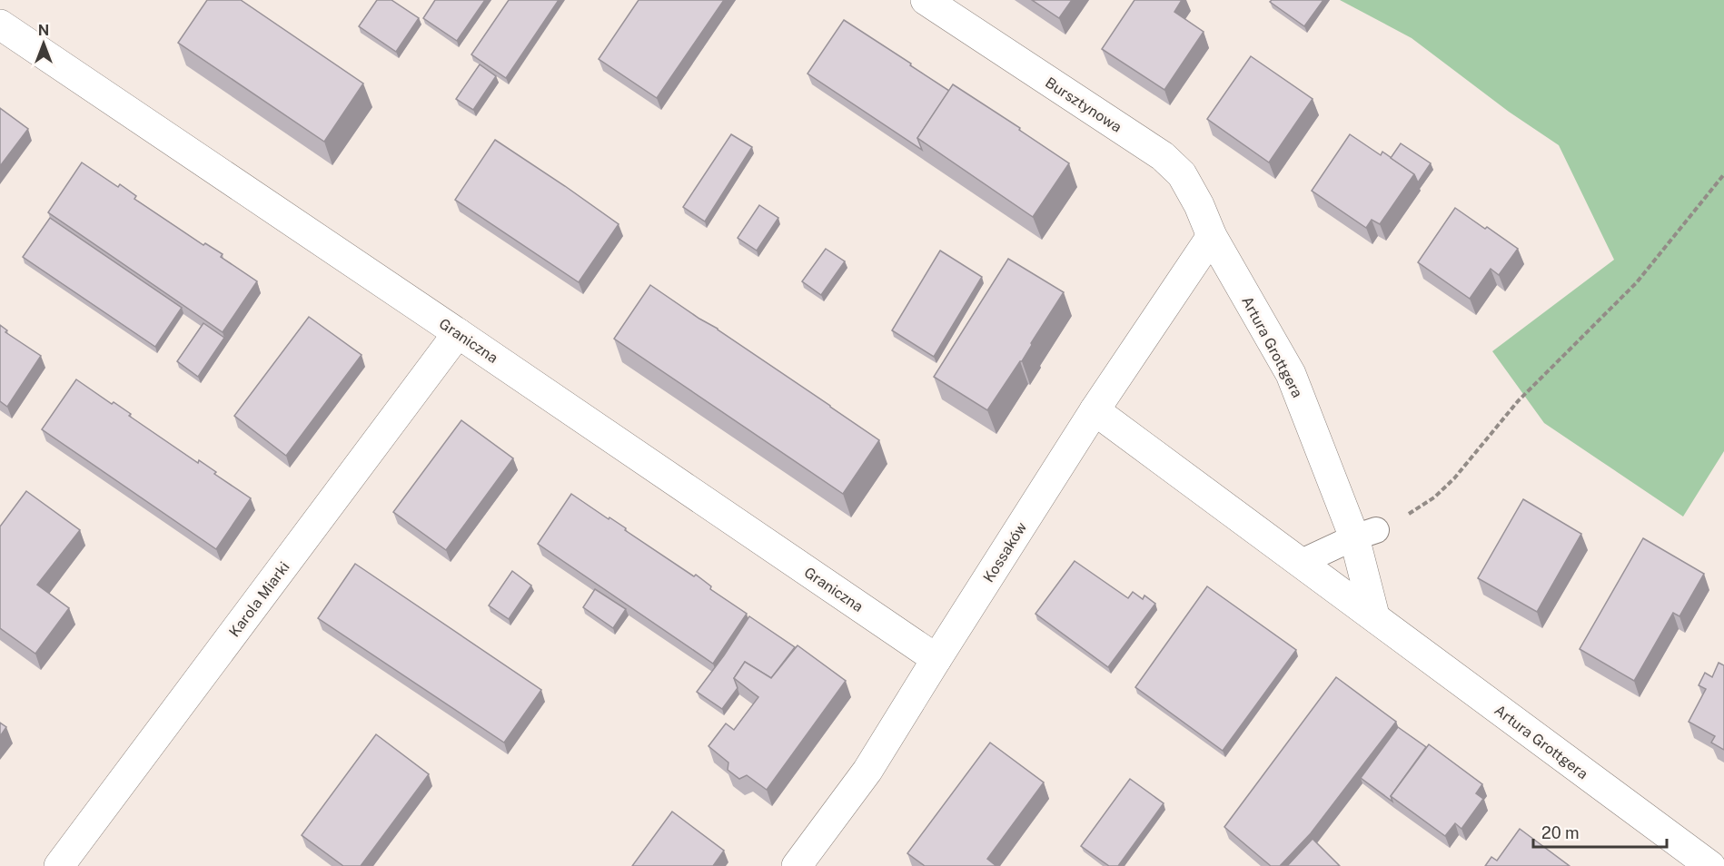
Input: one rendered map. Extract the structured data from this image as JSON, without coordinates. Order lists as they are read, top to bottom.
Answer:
{
  "streets": {
    "street": [
      "Bursztynowa",
      "Graniczna",
      "Artura Grottgera",
      "Kossaków",
      "Karola Miarki"
    ]
  },
  "crossings": [
    ["Bursztynowa", "Artura Grottgera"],
    ["Bursztynowa", "Kossaków"],
    ["Graniczna", "Kossaków"],
    ["Graniczna", "Karola Miarki"],
    ["Artura Grottgera", "Kossaków"]
  ],
  "scale_bar": "20 m",
  "north": "top"
}
